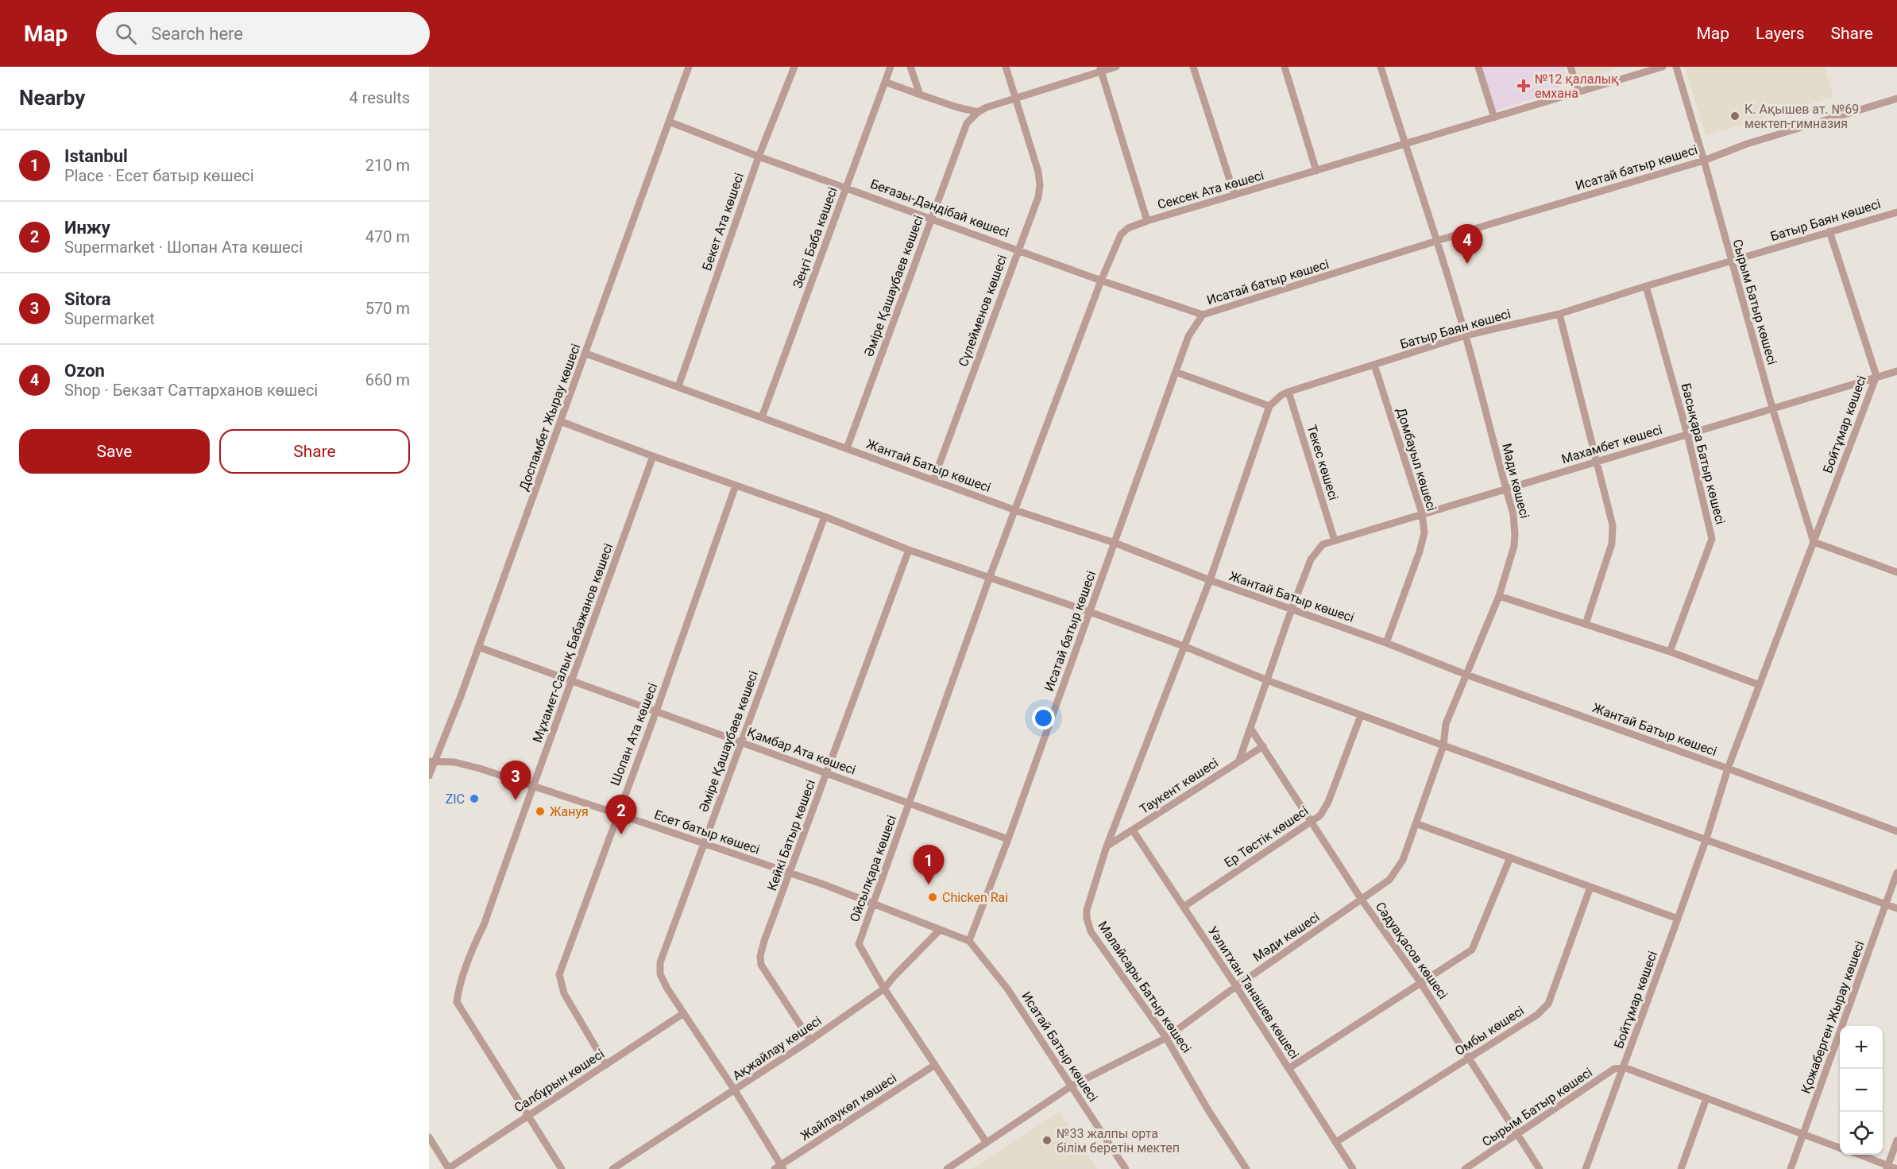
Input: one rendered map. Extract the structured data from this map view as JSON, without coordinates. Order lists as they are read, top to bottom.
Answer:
{
  "streets": {
    "street": [
      "Исатай батыр көшесі",
      "Сексек Ата көшесі",
      "Беғазы-Дәндібай көшесі",
      "Батыр Баян көшесі",
      "Бекет Ата көшесі",
      "Зеңгі Баба көшесі",
      "Әміре Қашаубаев көшесі",
      "Сырым Батыр көшесі",
      "Сүлейменов көшесі",
      "Доспамбет Жырау көшесі",
      "Бойтұмар көшесі",
      "Махамбет көшесі",
      "Басықара Батыр көшесі",
      "Домбауыл көшесі",
      "Текес көшесі",
      "Жантай Батыр көшесі",
      "Мәди көшесі",
      "Мұхамет-Салық Бабажанов көшесі",
      "Шопан Ата көшесі",
      "Қамбар Ата көшесі",
      "Таукент көшесі",
      "Есет батыр көшесі",
      "Кейкі Батыр көшесі",
      "Ер Төстік көшесі",
      "Ойсылқара көшесі",
      "Сәдуақасов көшесі",
      "Малайсары Батыр көшесі",
      "Уәлитхан Танашев көшесі",
      "Қожаберген Жырау көшесі",
      "Омбы көшесі",
      "Исатай Батыр көшесі",
      "Ақжайлау көшесі",
      "Салбұрын көшесі",
      "Жайлаукөл көшесі"
    ]
  },
  "crossings": [
    ["Исатай батыр көшесі", "Беғазы-Дәндібай көшесі"],
    ["Исатай батыр көшесі", "Сырым Батыр көшесі"],
    ["Исатай батыр көшесі", "Жантай Батыр көшесі"],
    ["Исатай батыр көшесі", "Мәди көшесі"],
    ["Исатай батыр көшесі", "Қамбар Ата көшесі"],
    ["Исатай батыр көшесі", "Есет батыр көшесі"],
    ["Исатай батыр көшесі", "Исатай Батыр көшесі"],
    ["Сексек Ата көшесі", "Беғазы-Дәндібай көшесі"],
    ["Сексек Ата көшесі", "Жантай Батыр көшесі"],
    ["Сексек Ата көшесі", "Мәди көшесі"],
    ["Сексек Ата көшесі", "Ойсылқара көшесі"],
    ["Беғазы-Дәндібай көшесі", "Бекет Ата көшесі"],
    ["Беғазы-Дәндібай көшесі", "Зеңгі Баба көшесі"],
    ["Беғазы-Дәндібай көшесі", "Әміре Қашаубаев көшесі"],
    ["Беғазы-Дәндібай көшесі", "Сүлейменов көшесі"],
    ["Беғазы-Дәндібай көшесі", "Доспамбет Жырау көшесі"],
    ["Батыр Баян көшесі", "Сырым Батыр көшесі"],
    ["Батыр Баян көшесі", "Бойтұмар көшесі"],
    ["Батыр Баян көшесі", "Басықара Батыр көшесі"],
    ["Батыр Баян көшесі", "Домбауыл көшесі"],
    ["Батыр Баян көшесі", "Текес көшесі"],
    ["Батыр Баян көшесі", "Мәди көшесі"],
    ["Бекет Ата көшесі", "Жантай Батыр көшесі"],
    ["Зеңгі Баба көшесі", "Жантай Батыр көшесі"],
    ["Әміре Қашаубаев көшесі", "Жантай Батыр көшесі"],
    ["Әміре Қашаубаев көшесі", "Қамбар Ата көшесі"],
    ["Әміре Қашаубаев көшесі", "Есет батыр көшесі"],
    ["Әміре Қашаубаев көшесі", "Ақжайлау көшесі"],
    ["Әміре Қашаубаев көшесі", "Салбұрын көшесі"],
    ["Әміре Қашаубаев көшесі", "Жайлаукөл көшесі"],
    ["Сырым Батыр көшесі", "Бойтұмар көшесі"],
    ["Сырым Батыр көшесі", "Махамбет көшесі"],
    ["Сырым Батыр көшесі", "Сәдуақасов көшесі"],
    ["Сүлейменов көшесі", "Жантай Батыр көшесі"],
    ["Доспамбет Жырау көшесі", "Жантай Батыр көшесі"],
    ["Доспамбет Жырау көшесі", "Қамбар Ата көшесі"],
    ["Доспамбет Жырау көшесі", "Есет батыр көшесі"],
    ["Бойтұмар көшесі", "Махамбет көшесі"],
    ["Бойтұмар көшесі", "Жантай Батыр көшесі"],
    ["Махамбет көшесі", "Басықара Батыр көшесі"],
    ["Махамбет көшесі", "Домбауыл көшесі"],
    ["Махамбет көшесі", "Текес көшесі"],
    ["Махамбет көшесі", "Жантай Батыр көшесі"],
    ["Махамбет көшесі", "Мәди көшесі"],
    ["Махамбет көшесі", "Таукент көшесі"],
    ["Махамбет көшесі", "Сәдуақасов көшесі"],
    ["Домбауыл көшесі", "Жантай Батыр көшесі"],
    ["Жантай Батыр көшесі", "Мәди көшесі"],
    ["Мәди көшесі", "Ойсылқара көшесі"],
    ["Мәди көшесі", "Сәдуақасов көшесі"],
    ["Мәди көшесі", "Малайсары Батыр көшесі"],
    ["Мәди көшесі", "Уәлитхан Танашев көшесі"],
    ["Мәди көшесі", "Исатай Батыр көшесі"],
    ["Мұхамет-Салық Бабажанов көшесі", "Қамбар Ата көшесі"],
    ["Мұхамет-Салық Бабажанов көшесі", "Есет батыр көшесі"],
    ["Мұхамет-Салық Бабажанов көшесі", "Салбұрын көшесі"],
    ["Шопан Ата көшесі", "Қамбар Ата көшесі"],
    ["Шопан Ата көшесі", "Есет батыр көшесі"],
    ["Шопан Ата көшесі", "Салбұрын көшесі"],
    ["Қамбар Ата көшесі", "Кейкі Батыр көшесі"],
    ["Қамбар Ата көшесі", "Ойсылқара көшесі"],
    ["Таукент көшесі", "Сәдуақасов көшесі"],
    ["Таукент көшесі", "Малайсары Батыр көшесі"],
    ["Таукент көшесі", "Уәлитхан Танашев көшесі"],
    ["Есет батыр көшесі", "Кейкі Батыр көшесі"],
    ["Есет батыр көшесі", "Ойсылқара көшесі"],
    ["Есет батыр көшесі", "Исатай Батыр көшесі"],
    ["Есет батыр көшесі", "Ақжайлау көшесі"],
    ["Кейкі Батыр көшесі", "Ақжайлау көшесі"],
    ["Ер Төстік көшесі", "Сәдуақасов көшесі"],
    ["Ер Төстік көшесі", "Уәлитхан Танашев көшесі"],
    ["Ойсылқара көшесі", "Ақжайлау көшесі"],
    ["Ойсылқара көшесі", "Жайлаукөл көшесі"],
    ["Сәдуақасов көшесі", "Омбы көшесі"],
    ["Уәлитхан Танашев көшесі", "Омбы көшесі"]
  ],
  "places": {
    "health": ["№12 қалалық емхана"],
    "other": [
      "К. Ақышев ат. №69 мектеп-гимназия",
      "ZIC",
      "Жануя",
      "Chicken Rai",
      "№33 жалпы орта білім беретін мектеп"
    ]
  },
  "page": {
    "header": "Map",
    "search": "Search here",
    "nav": ["Map", "Layers", "Share"],
    "heading": ["Nearby", "4 results"],
    "list": [
      {
        "mark": "1",
        "name": "Istanbul",
        "note": "Place · Есет батыр көшесі",
        "value": "210 m"
      },
      {
        "mark": "2",
        "name": "Инжу",
        "note": "Supermarket · Шопан Ата көшесі",
        "value": "470 m"
      },
      {
        "mark": "3",
        "name": "Sitora",
        "note": "Supermarket",
        "value": "570 m"
      },
      {
        "mark": "4",
        "name": "Ozon",
        "note": "Shop · Бекзат Саттарханов көшесі",
        "value": "660 m"
      }
    ],
    "pins": [
      "4",
      "3",
      "2",
      "1"
    ],
    "buttons": ["Save", "Share"],
    "map_buttons": ["+", "−"]
  }
}
